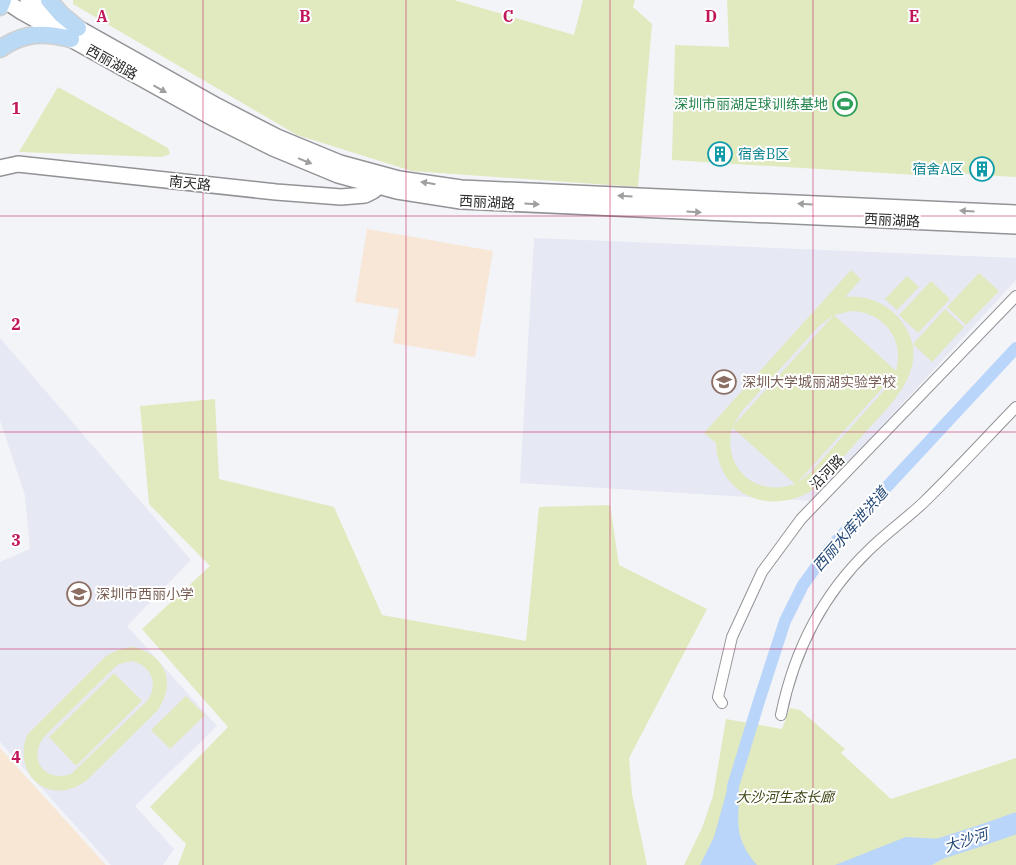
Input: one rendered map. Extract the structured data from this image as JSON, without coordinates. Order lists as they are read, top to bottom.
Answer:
{
  "streets": {
    "main road": ["西丽湖路", "南天路"],
    "street": ["沿河路"]
  },
  "crossings": [
    ["西丽湖路", "南天路"]
  ],
  "water": ["西丽水库泄洪道", "大沙河"],
  "parks": ["大沙河生态长廊"],
  "places": {
    "sports": ["深圳市丽湖足球训练基地"],
    "building": ["宿舍B区", "宿舍A区"],
    "school or university": ["深圳大学城丽湖实验学校", "深圳市西丽小学"]
  },
  "grid": {
    "columns": [
      "A",
      "B",
      "C",
      "D",
      "E"
    ],
    "rows": [
      "1",
      "2",
      "3",
      "4"
    ]
  }
}
